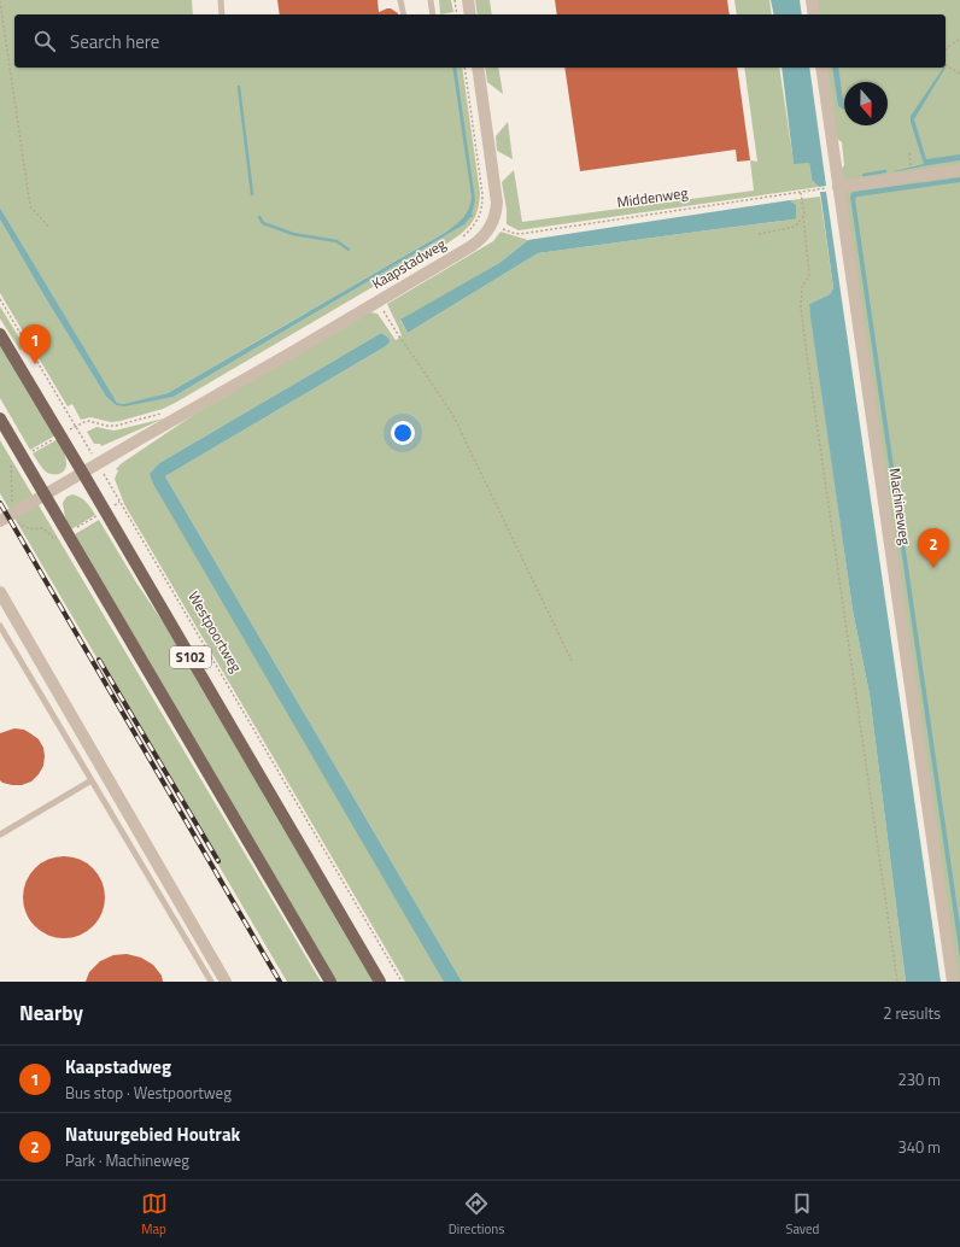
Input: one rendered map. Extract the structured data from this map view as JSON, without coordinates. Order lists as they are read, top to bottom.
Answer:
{
  "streets": {
    "main road": ["S102"],
    "street": ["Kaapstadweg", "Machineweg"],
    "path": ["Middenweg", "Westpoortweg"]
  },
  "crossings": [
    ["Middenweg", "Kaapstadweg"],
    ["Middenweg", "Machineweg"],
    ["Kaapstadweg", "Westpoortweg"],
    ["Kaapstadweg", "S102"]
  ],
  "north": "bottom",
  "page": {
    "search": "Search here",
    "pins": ["1", "2"],
    "heading": ["Nearby", "2 results"],
    "list": [
      {
        "mark": "1",
        "name": "Kaapstadweg",
        "note": "Bus stop · Westpoortweg",
        "value": "230 m"
      },
      {
        "mark": "2",
        "name": "Natuurgebied Houtrak",
        "note": "Park · Machineweg",
        "value": "340 m"
      }
    ],
    "nav": ["Map", "Directions", "Saved"]
  }
}
